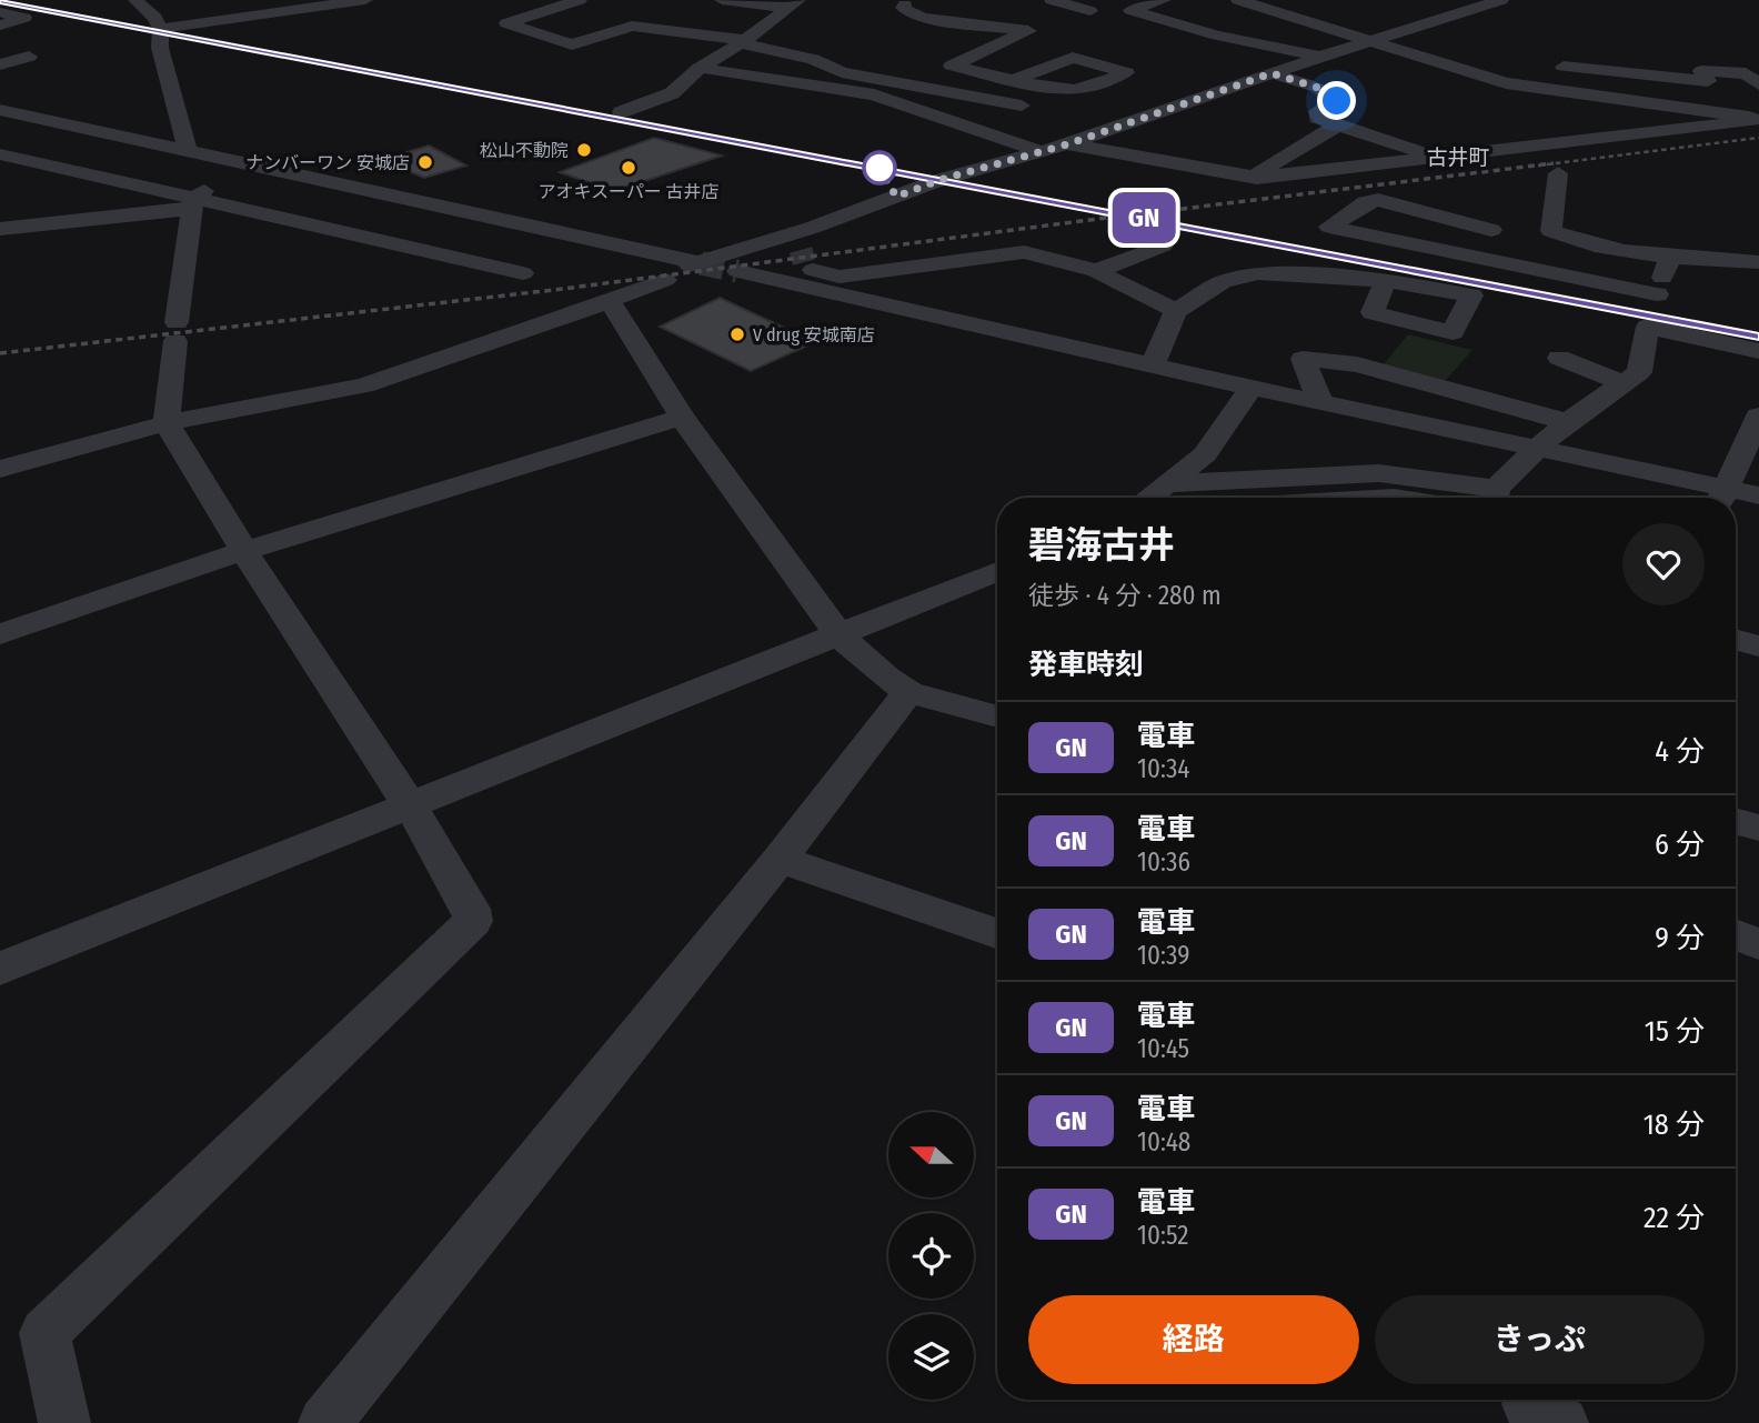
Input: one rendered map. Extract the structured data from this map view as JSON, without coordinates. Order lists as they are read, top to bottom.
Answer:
{
  "districts": ["古井町"],
  "places": [
    "松山不動院",
    "ナンバーワン 安城店",
    "アオキスーパー 古井店",
    "V drug 安城南店"
  ],
  "north": "left",
  "page": {
    "on_map": "GN",
    "heading": [
      ["碧海古井", "徒歩 · 4 分 · 280 m"],
      "発車時刻"
    ],
    "list": [
      {
        "mark": "GN",
        "name": "電車",
        "note": "10:34",
        "value": "4 分"
      },
      {
        "mark": "GN",
        "name": "電車",
        "note": "10:36",
        "value": "6 分"
      },
      {
        "mark": "GN",
        "name": "電車",
        "note": "10:39",
        "value": "9 分"
      },
      {
        "mark": "GN",
        "name": "電車",
        "note": "10:45",
        "value": "15 分"
      },
      {
        "mark": "GN",
        "name": "電車",
        "note": "10:48",
        "value": "18 分"
      },
      {
        "mark": "GN",
        "name": "電車",
        "note": "10:52",
        "value": "22 分"
      }
    ],
    "buttons": ["経路", "きっぷ"]
  }
}
